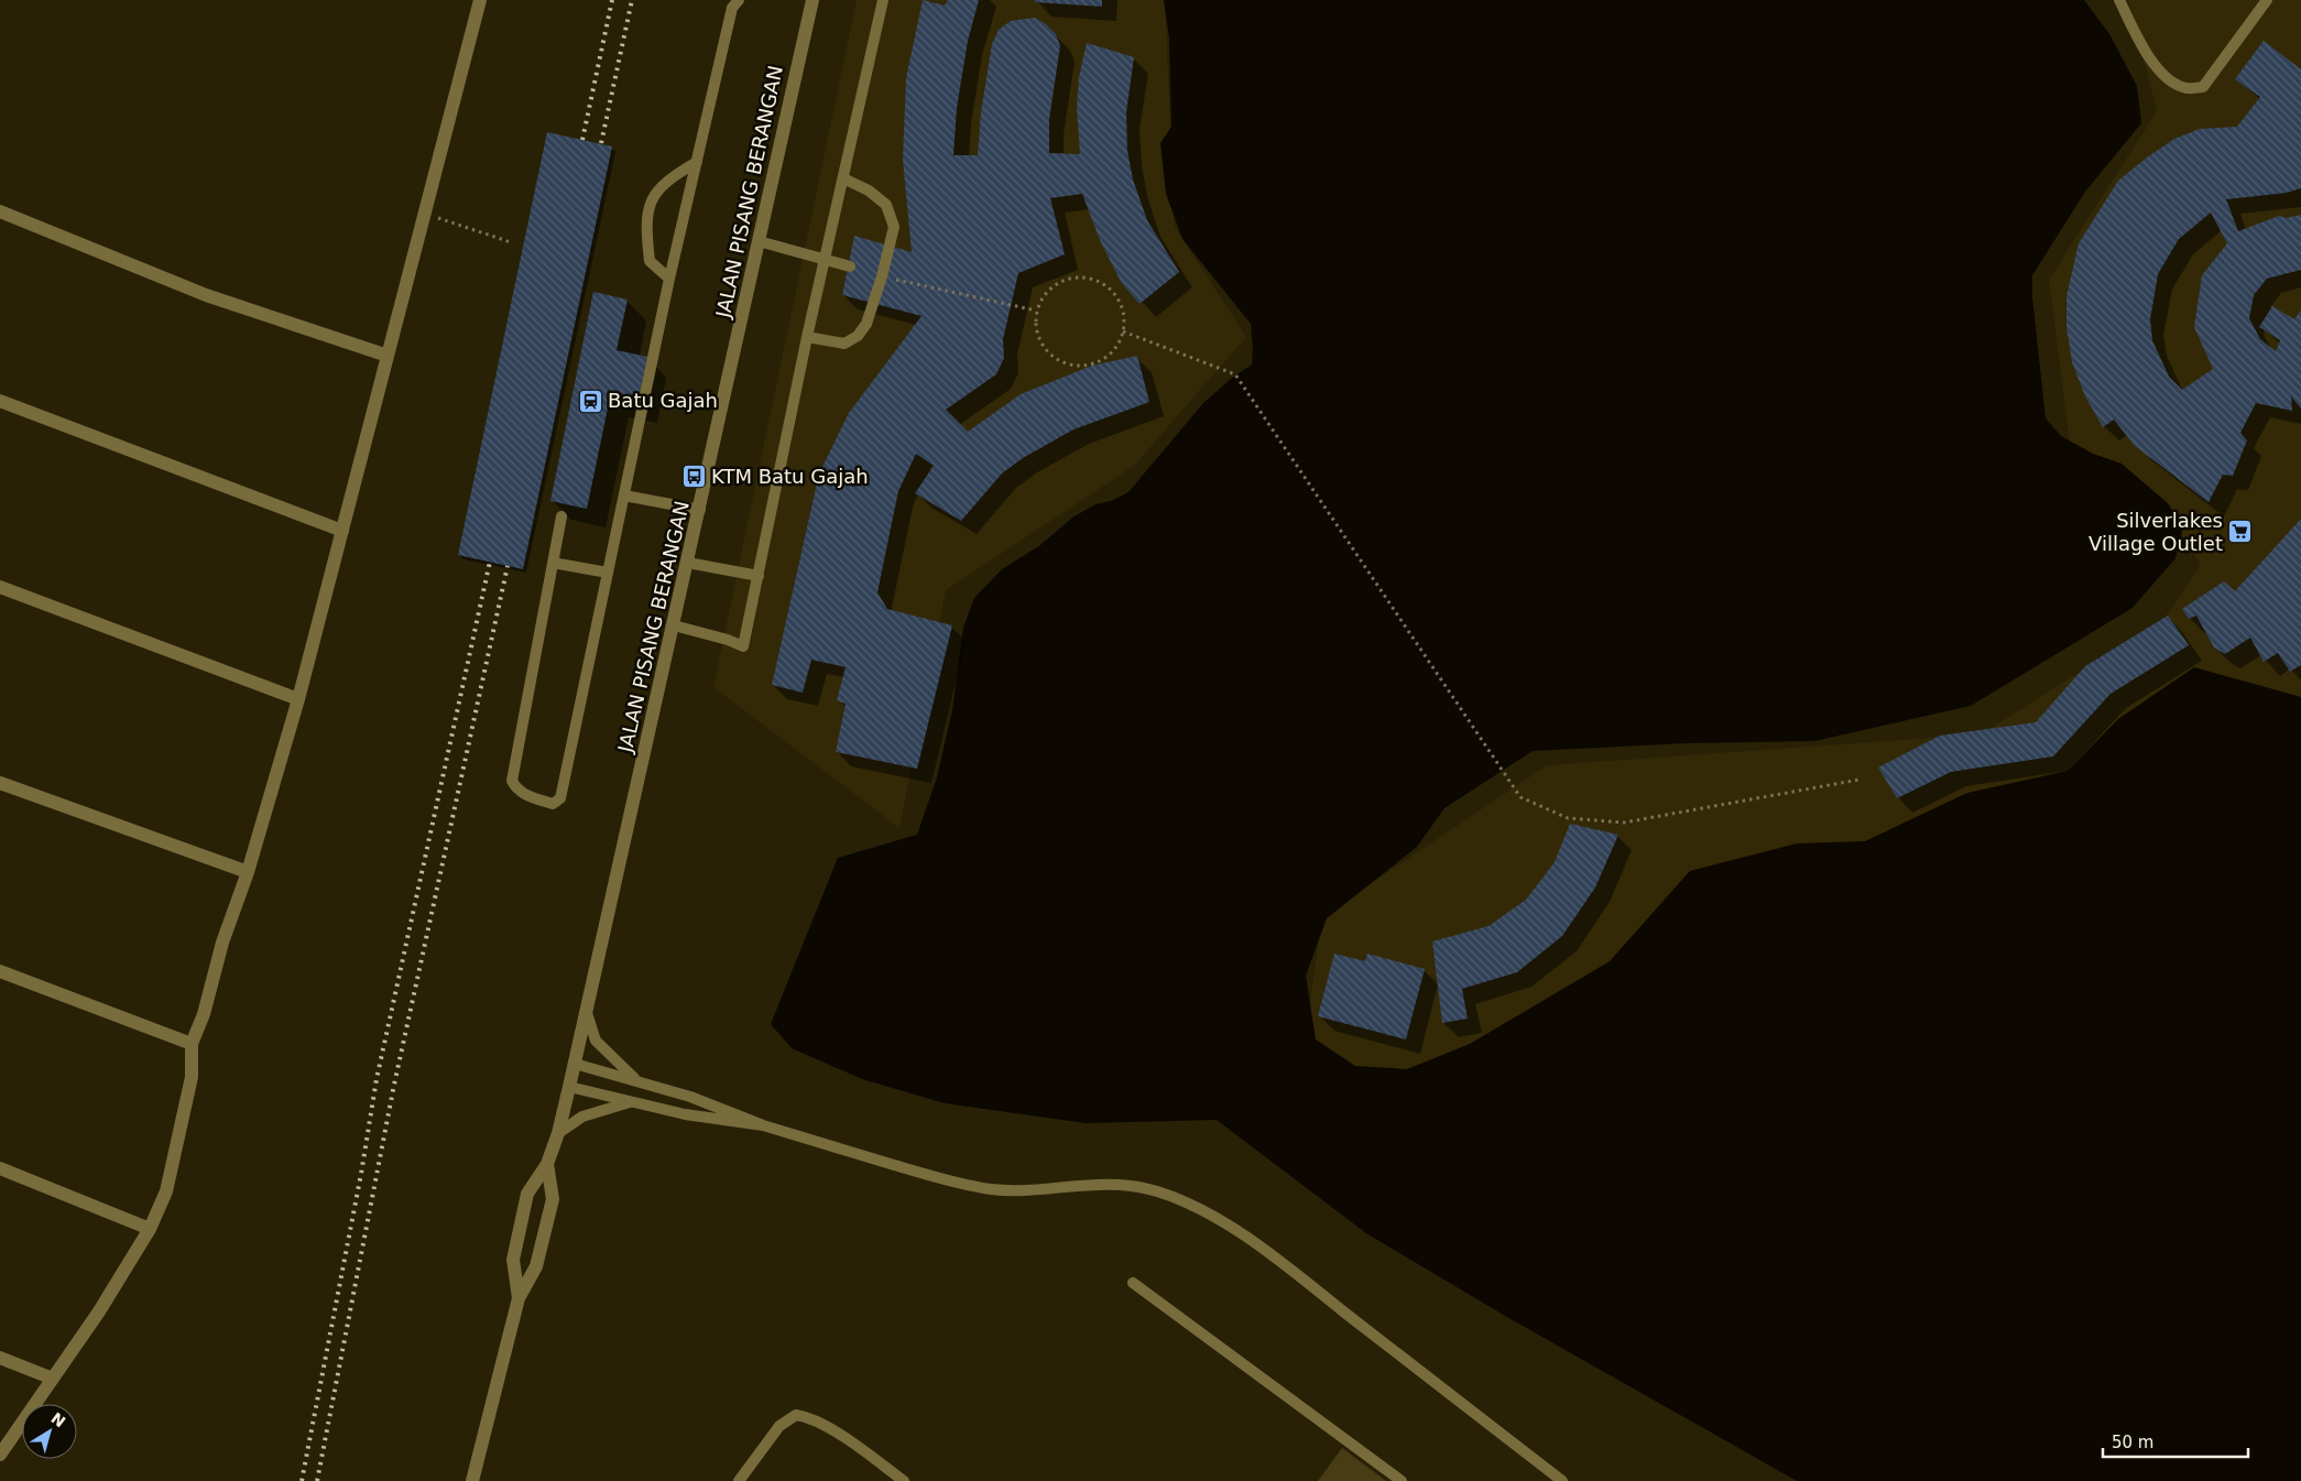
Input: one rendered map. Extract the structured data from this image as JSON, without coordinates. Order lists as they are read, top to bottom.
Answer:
{
  "streets": {
    "street": ["JALAN PISANG BERANGAN"]
  },
  "places": {
    "station": ["Batu Gajah"],
    "bus stop": ["KTM Batu Gajah"],
    "supermarket": ["Silverlakes Village Outlet"]
  },
  "scale_bar": "50 m",
  "north": "top right"
}
